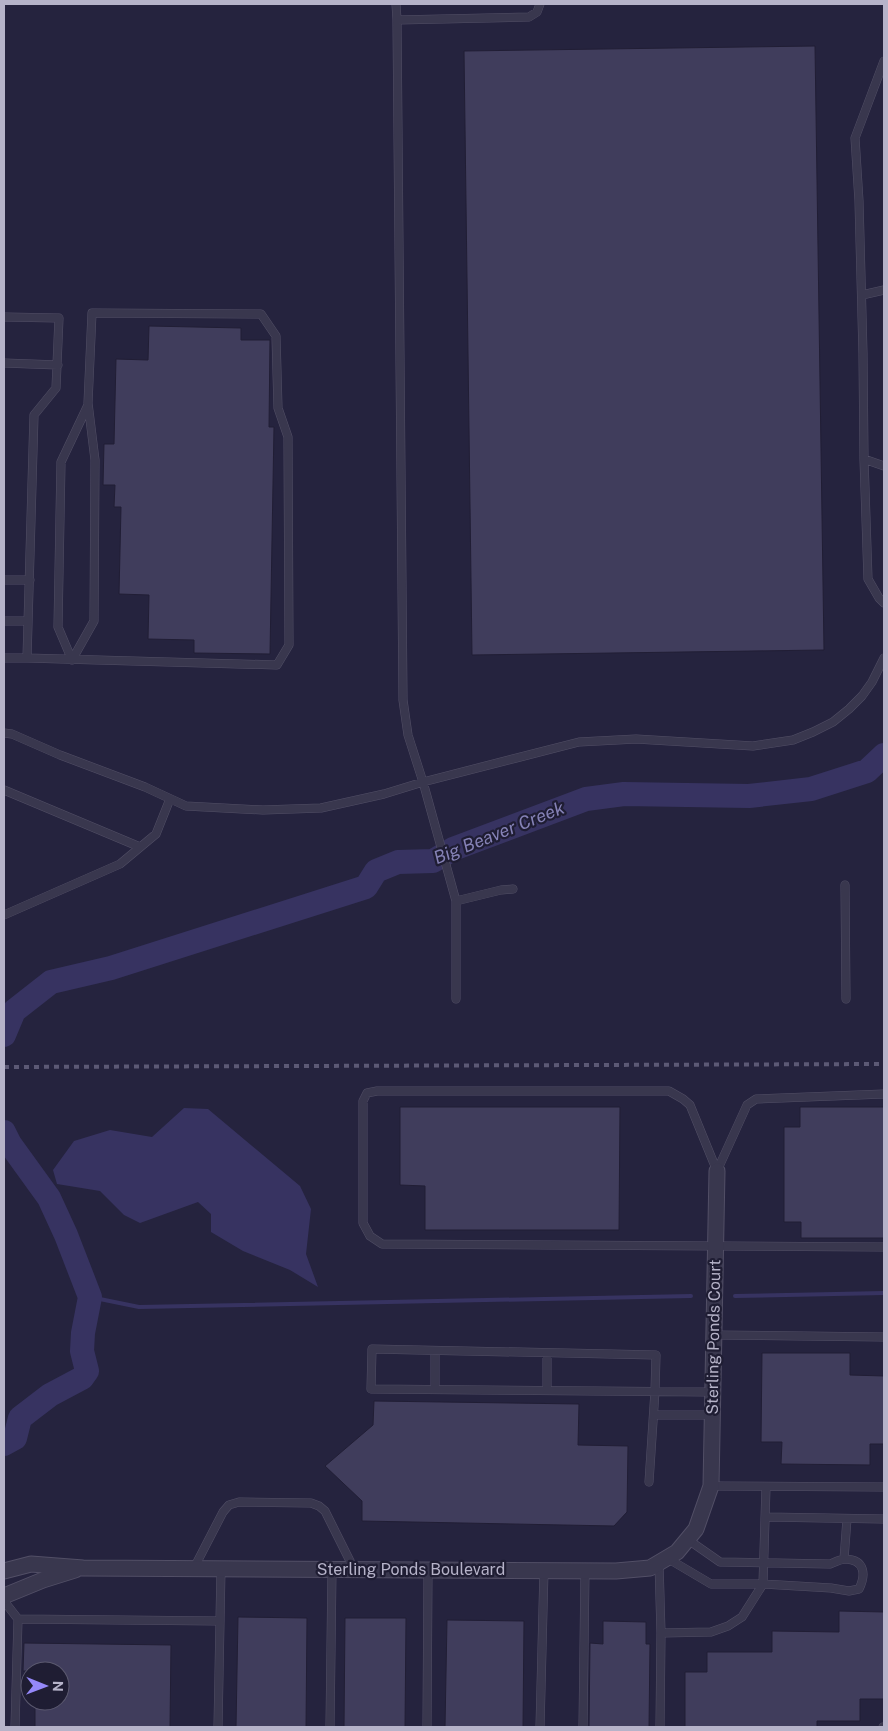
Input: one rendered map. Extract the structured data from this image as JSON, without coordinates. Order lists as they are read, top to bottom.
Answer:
{
  "streets": {
    "street": ["Sterling Ponds Court", "Sterling Ponds Boulevard"]
  },
  "crossings": [
    ["Sterling Ponds Court", "Sterling Ponds Boulevard"]
  ],
  "water": ["Big Beaver Creek"],
  "north": "right"
}
